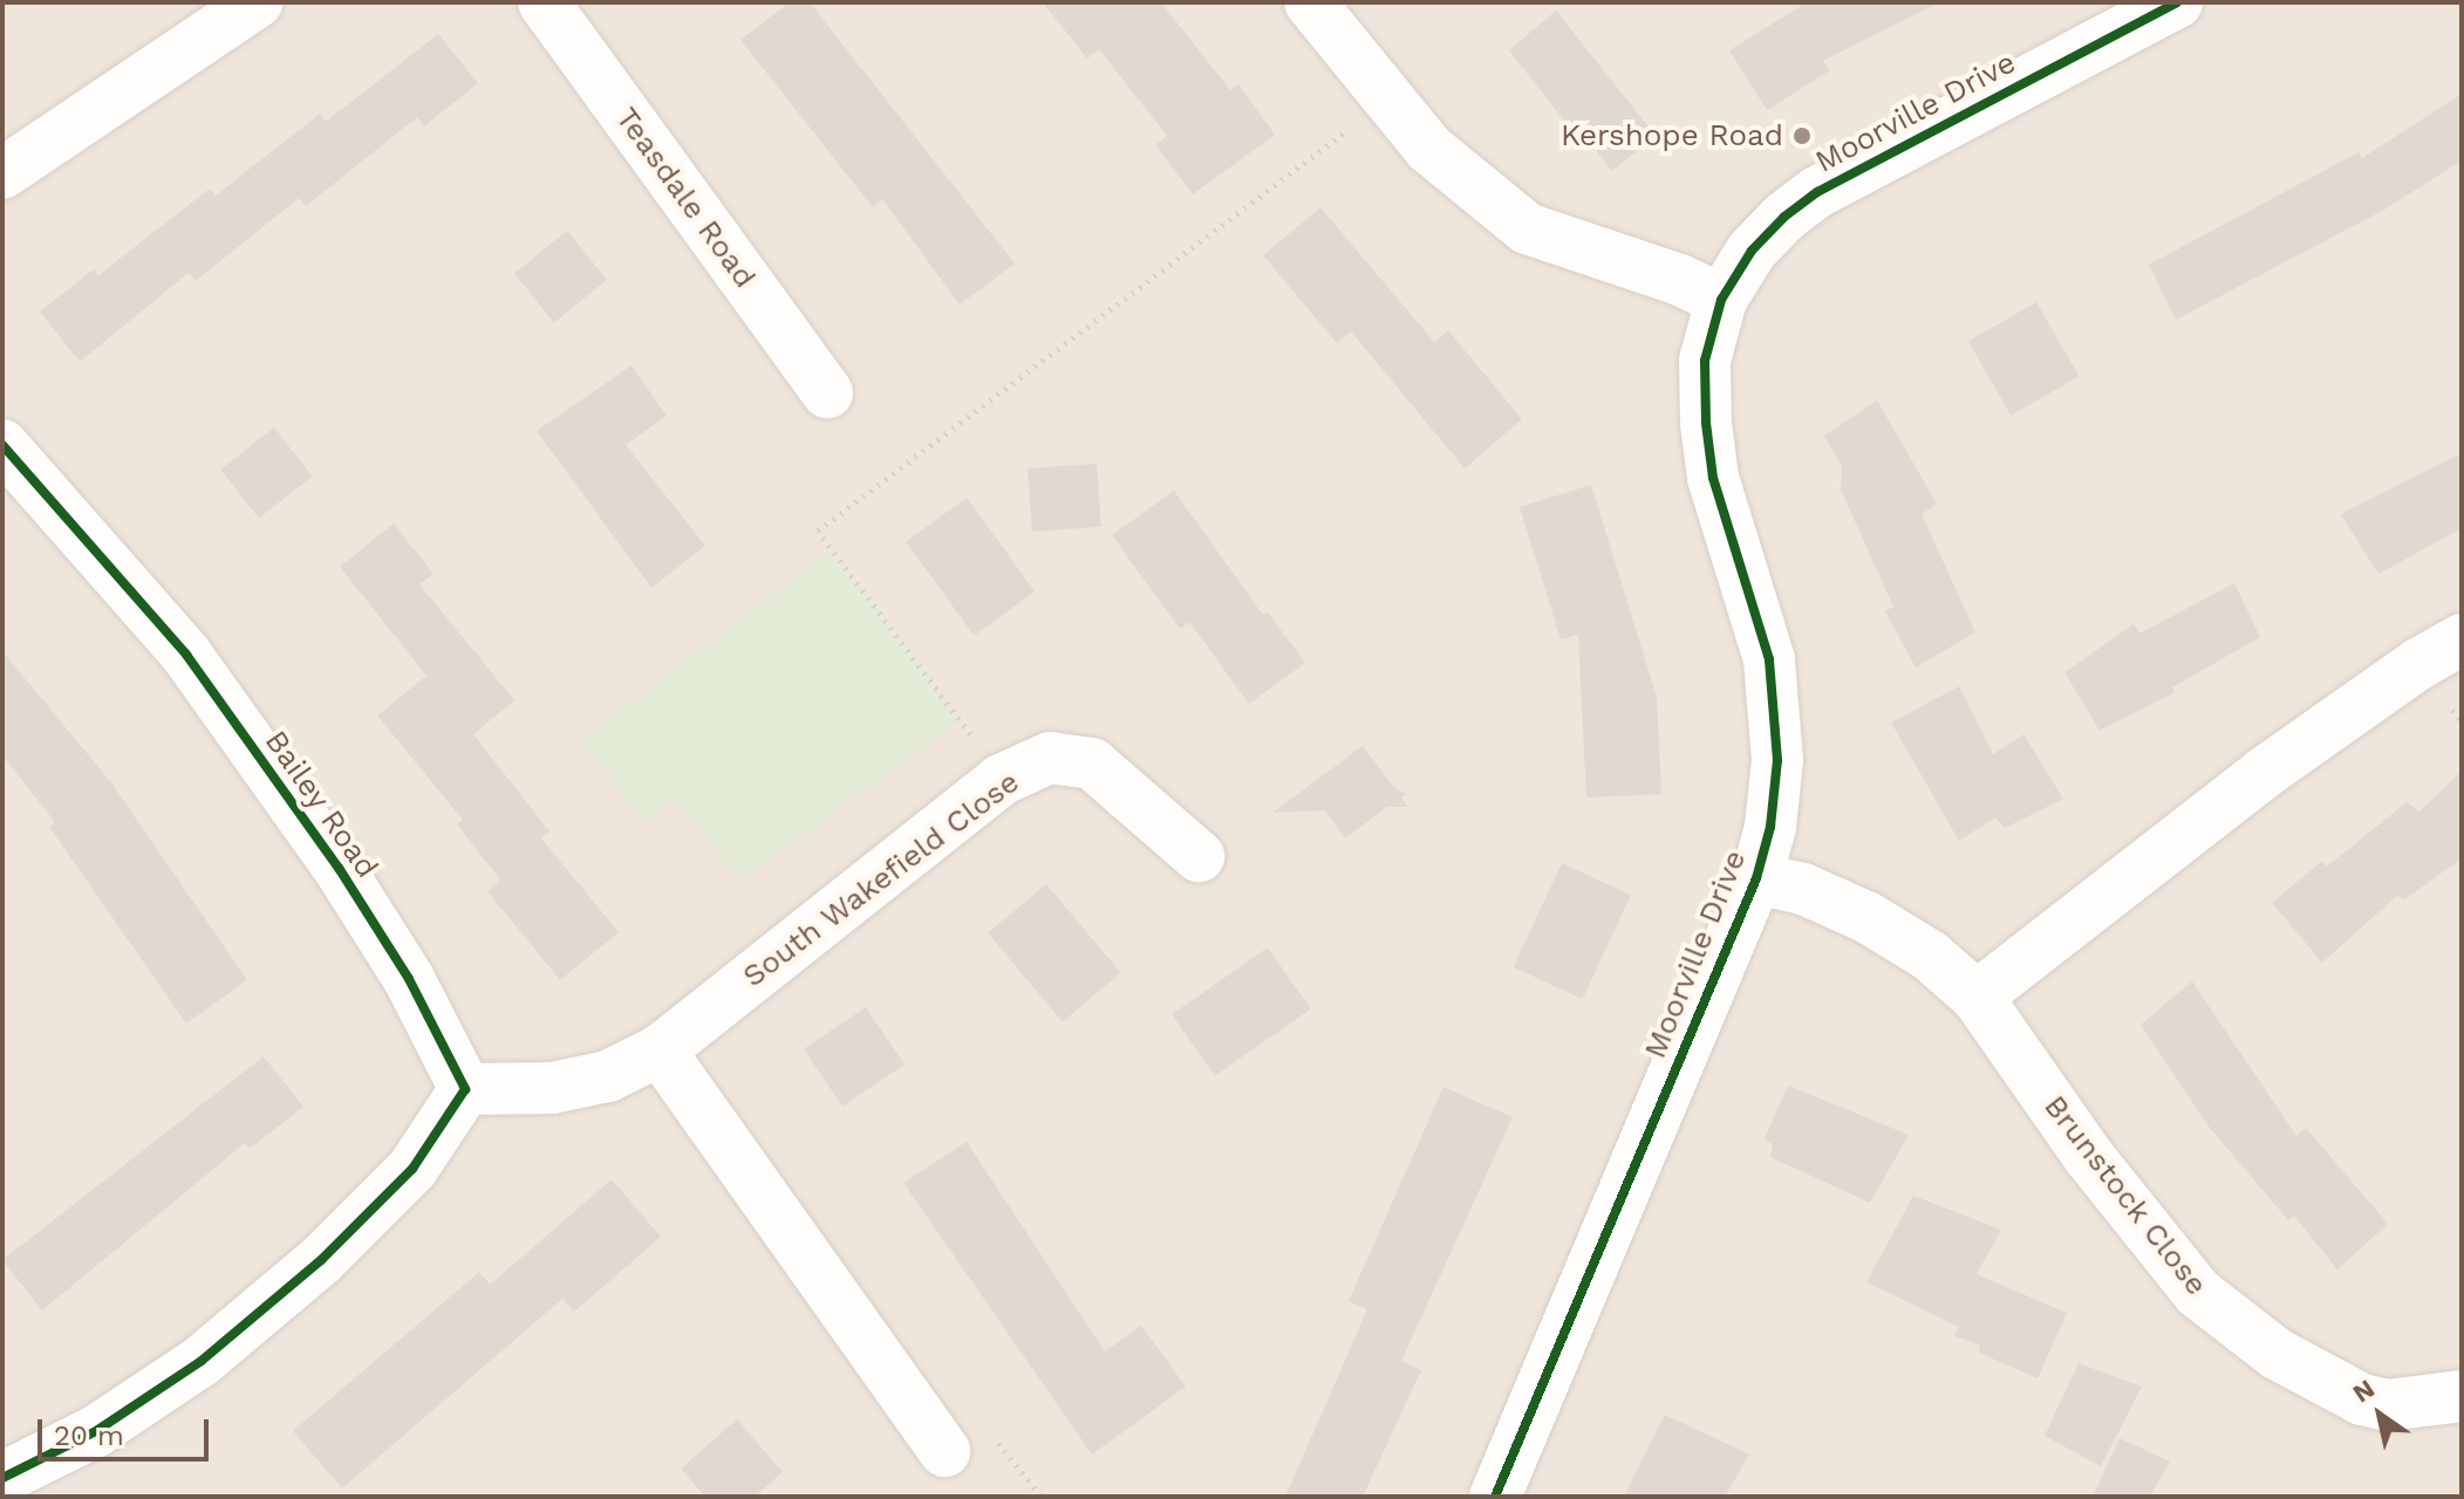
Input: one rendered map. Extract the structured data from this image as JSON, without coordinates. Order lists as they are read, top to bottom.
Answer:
{
  "streets": {
    "street": [
      "Moorville Drive",
      "Teasdale Road",
      "Bailey Road",
      "South Wakefield Close",
      "Brunstock Close"
    ]
  },
  "crossings": [
    ["Moorville Drive", "Brunstock Close"],
    ["Bailey Road", "South Wakefield Close"]
  ],
  "places": ["Kershope Road"],
  "scale_bar": "20 m",
  "north": "top left"
}
